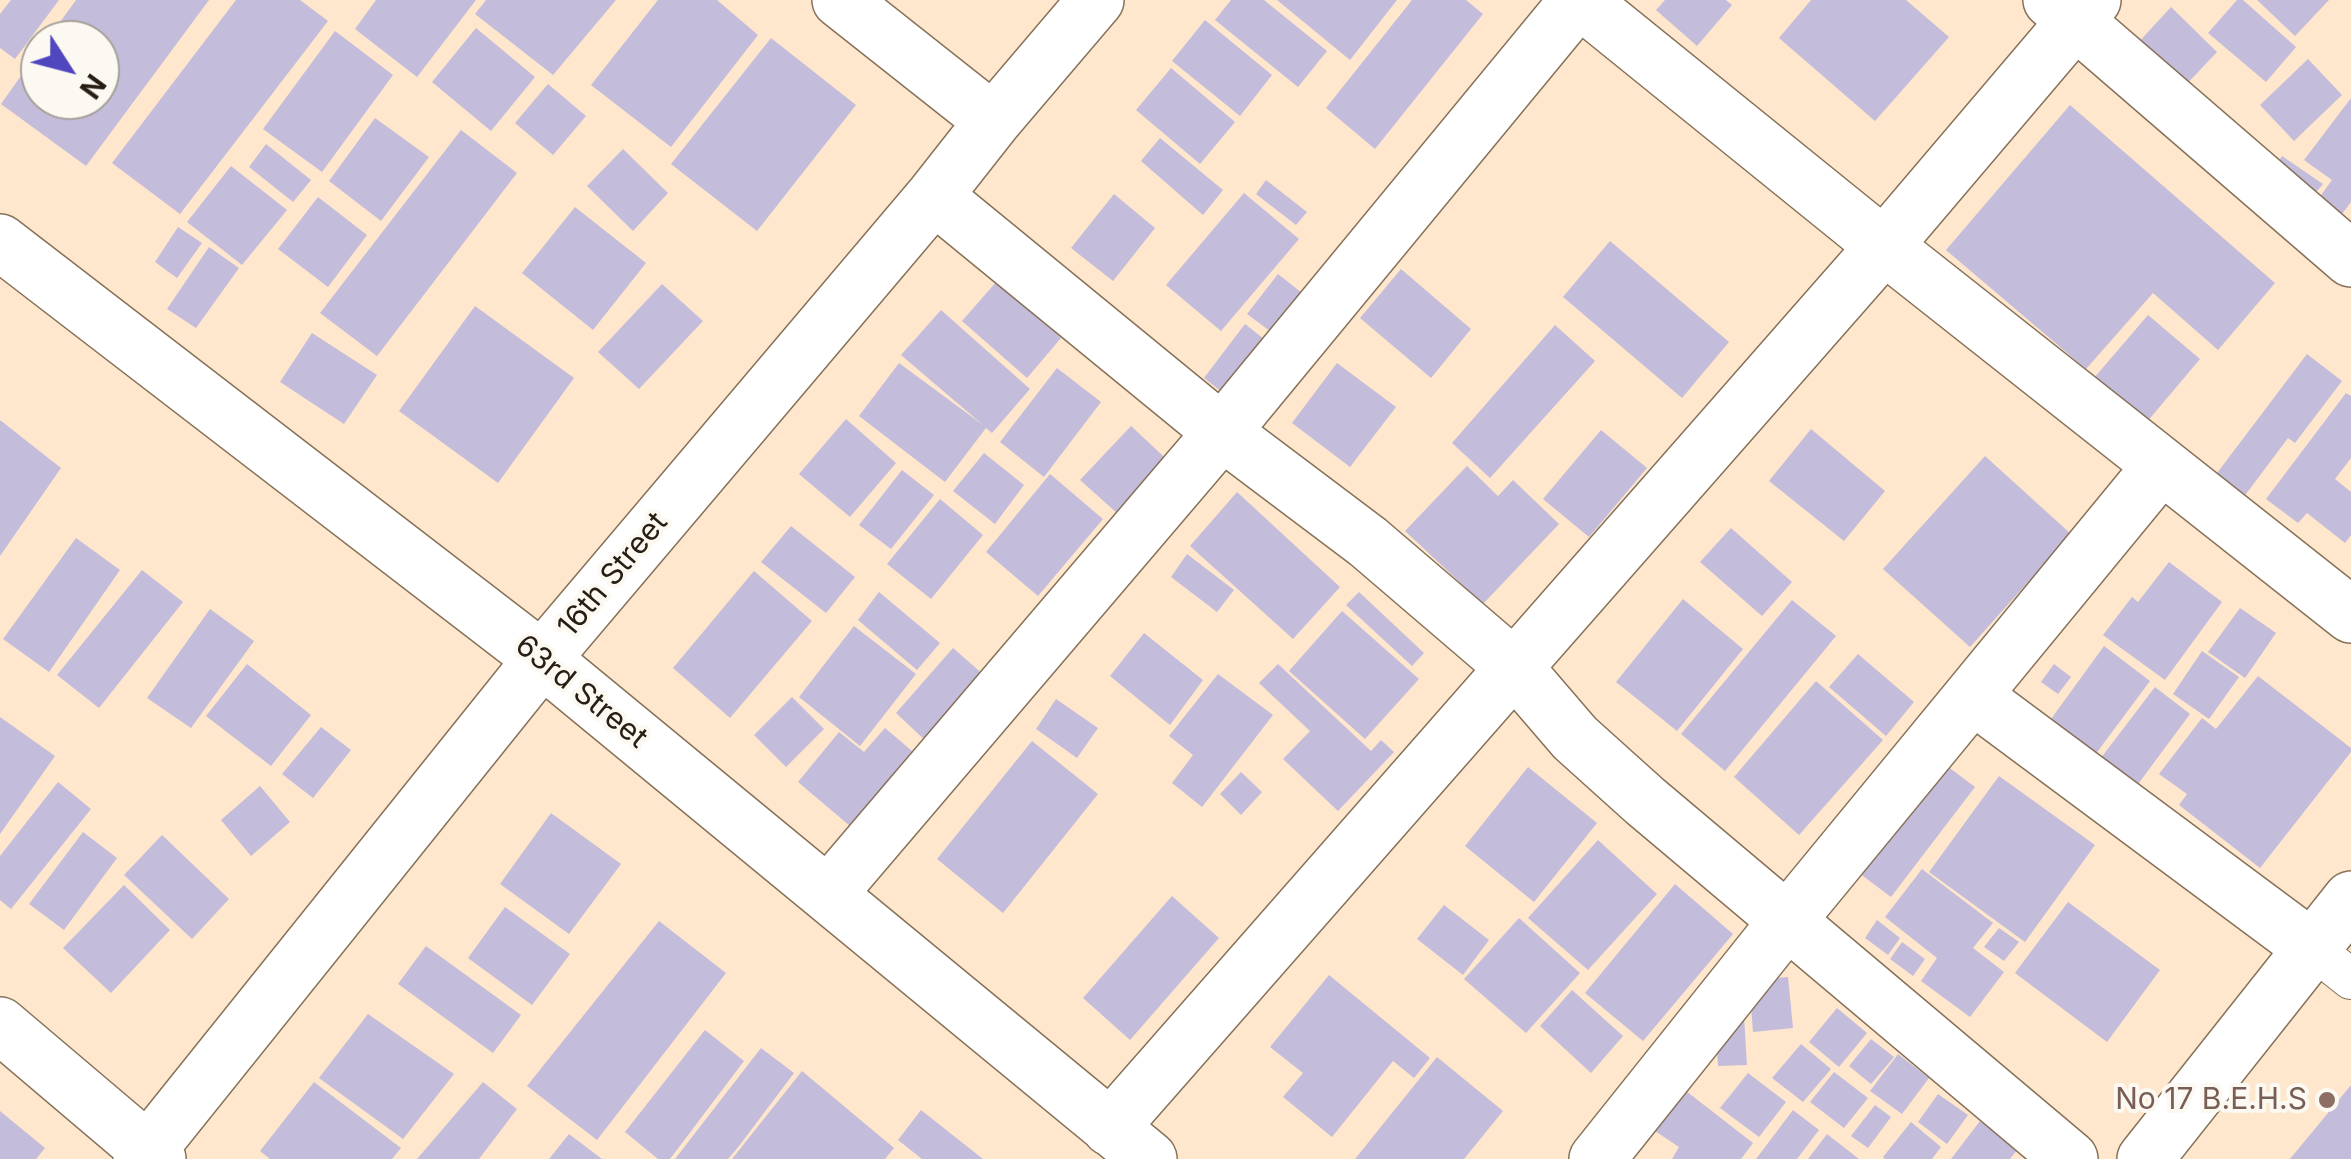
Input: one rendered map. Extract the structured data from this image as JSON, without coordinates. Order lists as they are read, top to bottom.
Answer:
{
  "streets": {
    "street": ["16th Street", "63rd Street"]
  },
  "crossings": [
    ["16th Street", "63rd Street"]
  ],
  "places": ["No 17 B.E.H.S"],
  "north": "bottom right"
}
